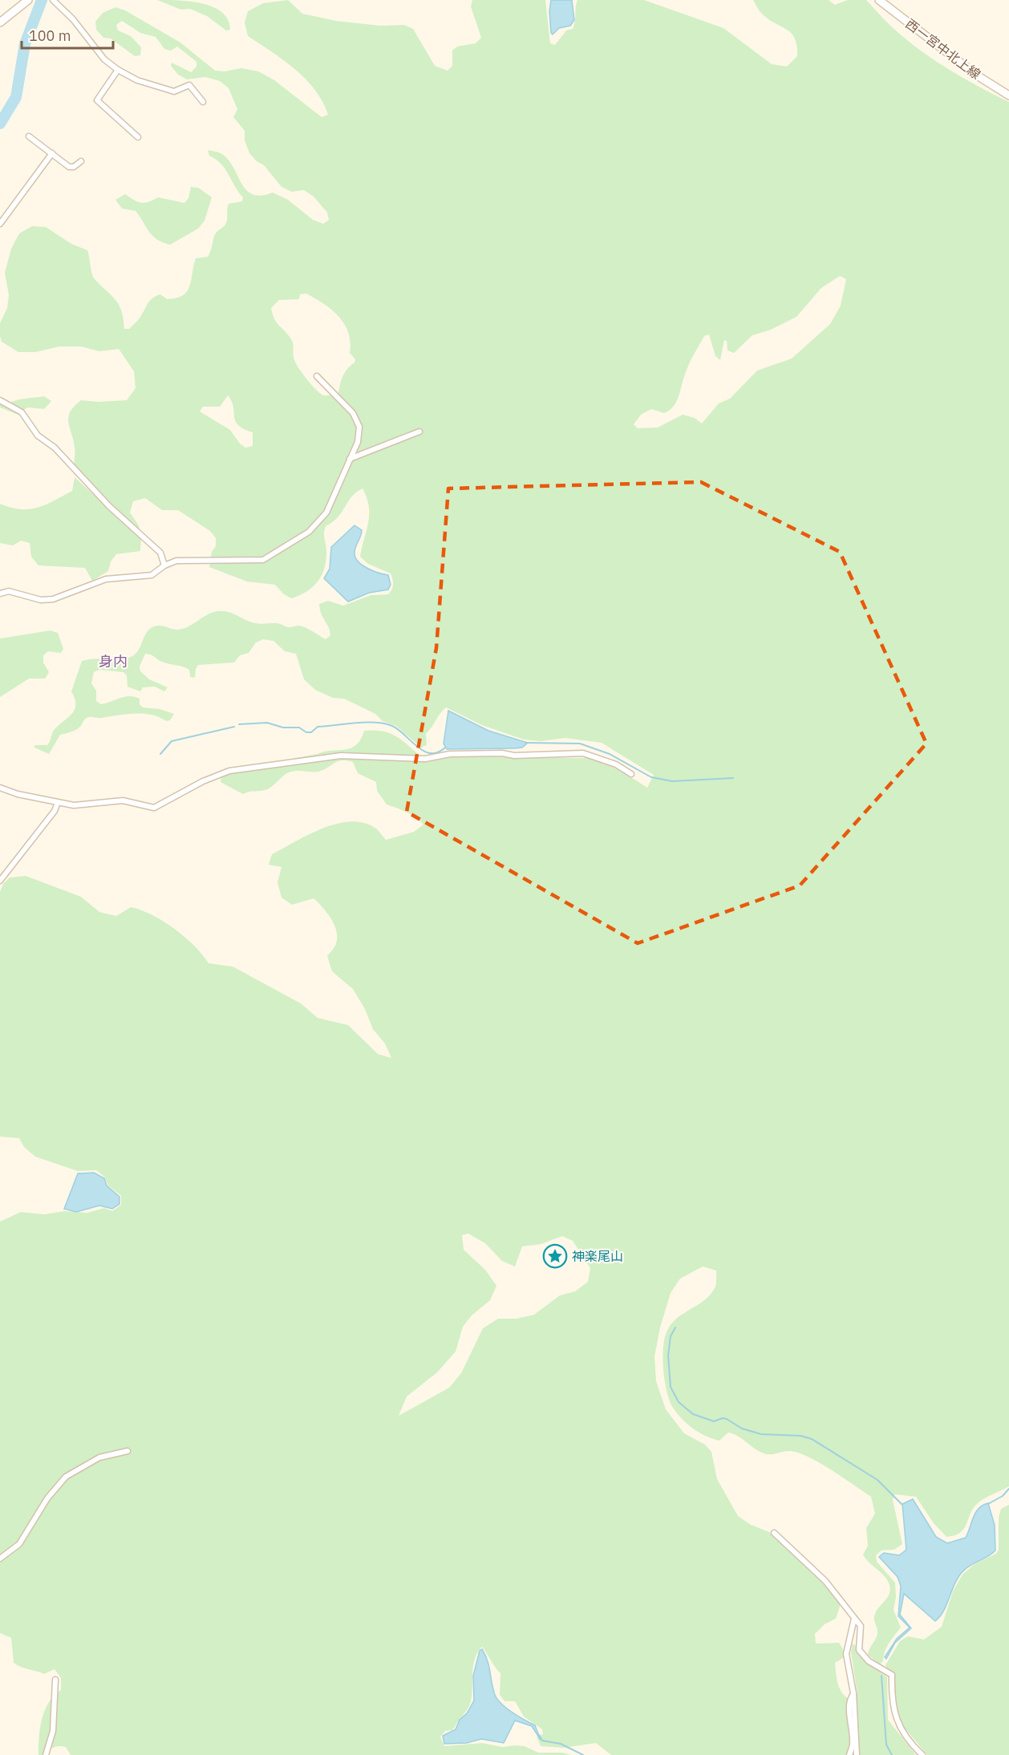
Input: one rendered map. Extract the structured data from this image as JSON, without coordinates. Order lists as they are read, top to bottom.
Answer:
{
  "streets": {
    "main road": ["西一宮中北上線"]
  },
  "districts": ["身内"],
  "places": {
    "place": ["神楽尾山"]
  },
  "scale_bar": "100 m"
}
